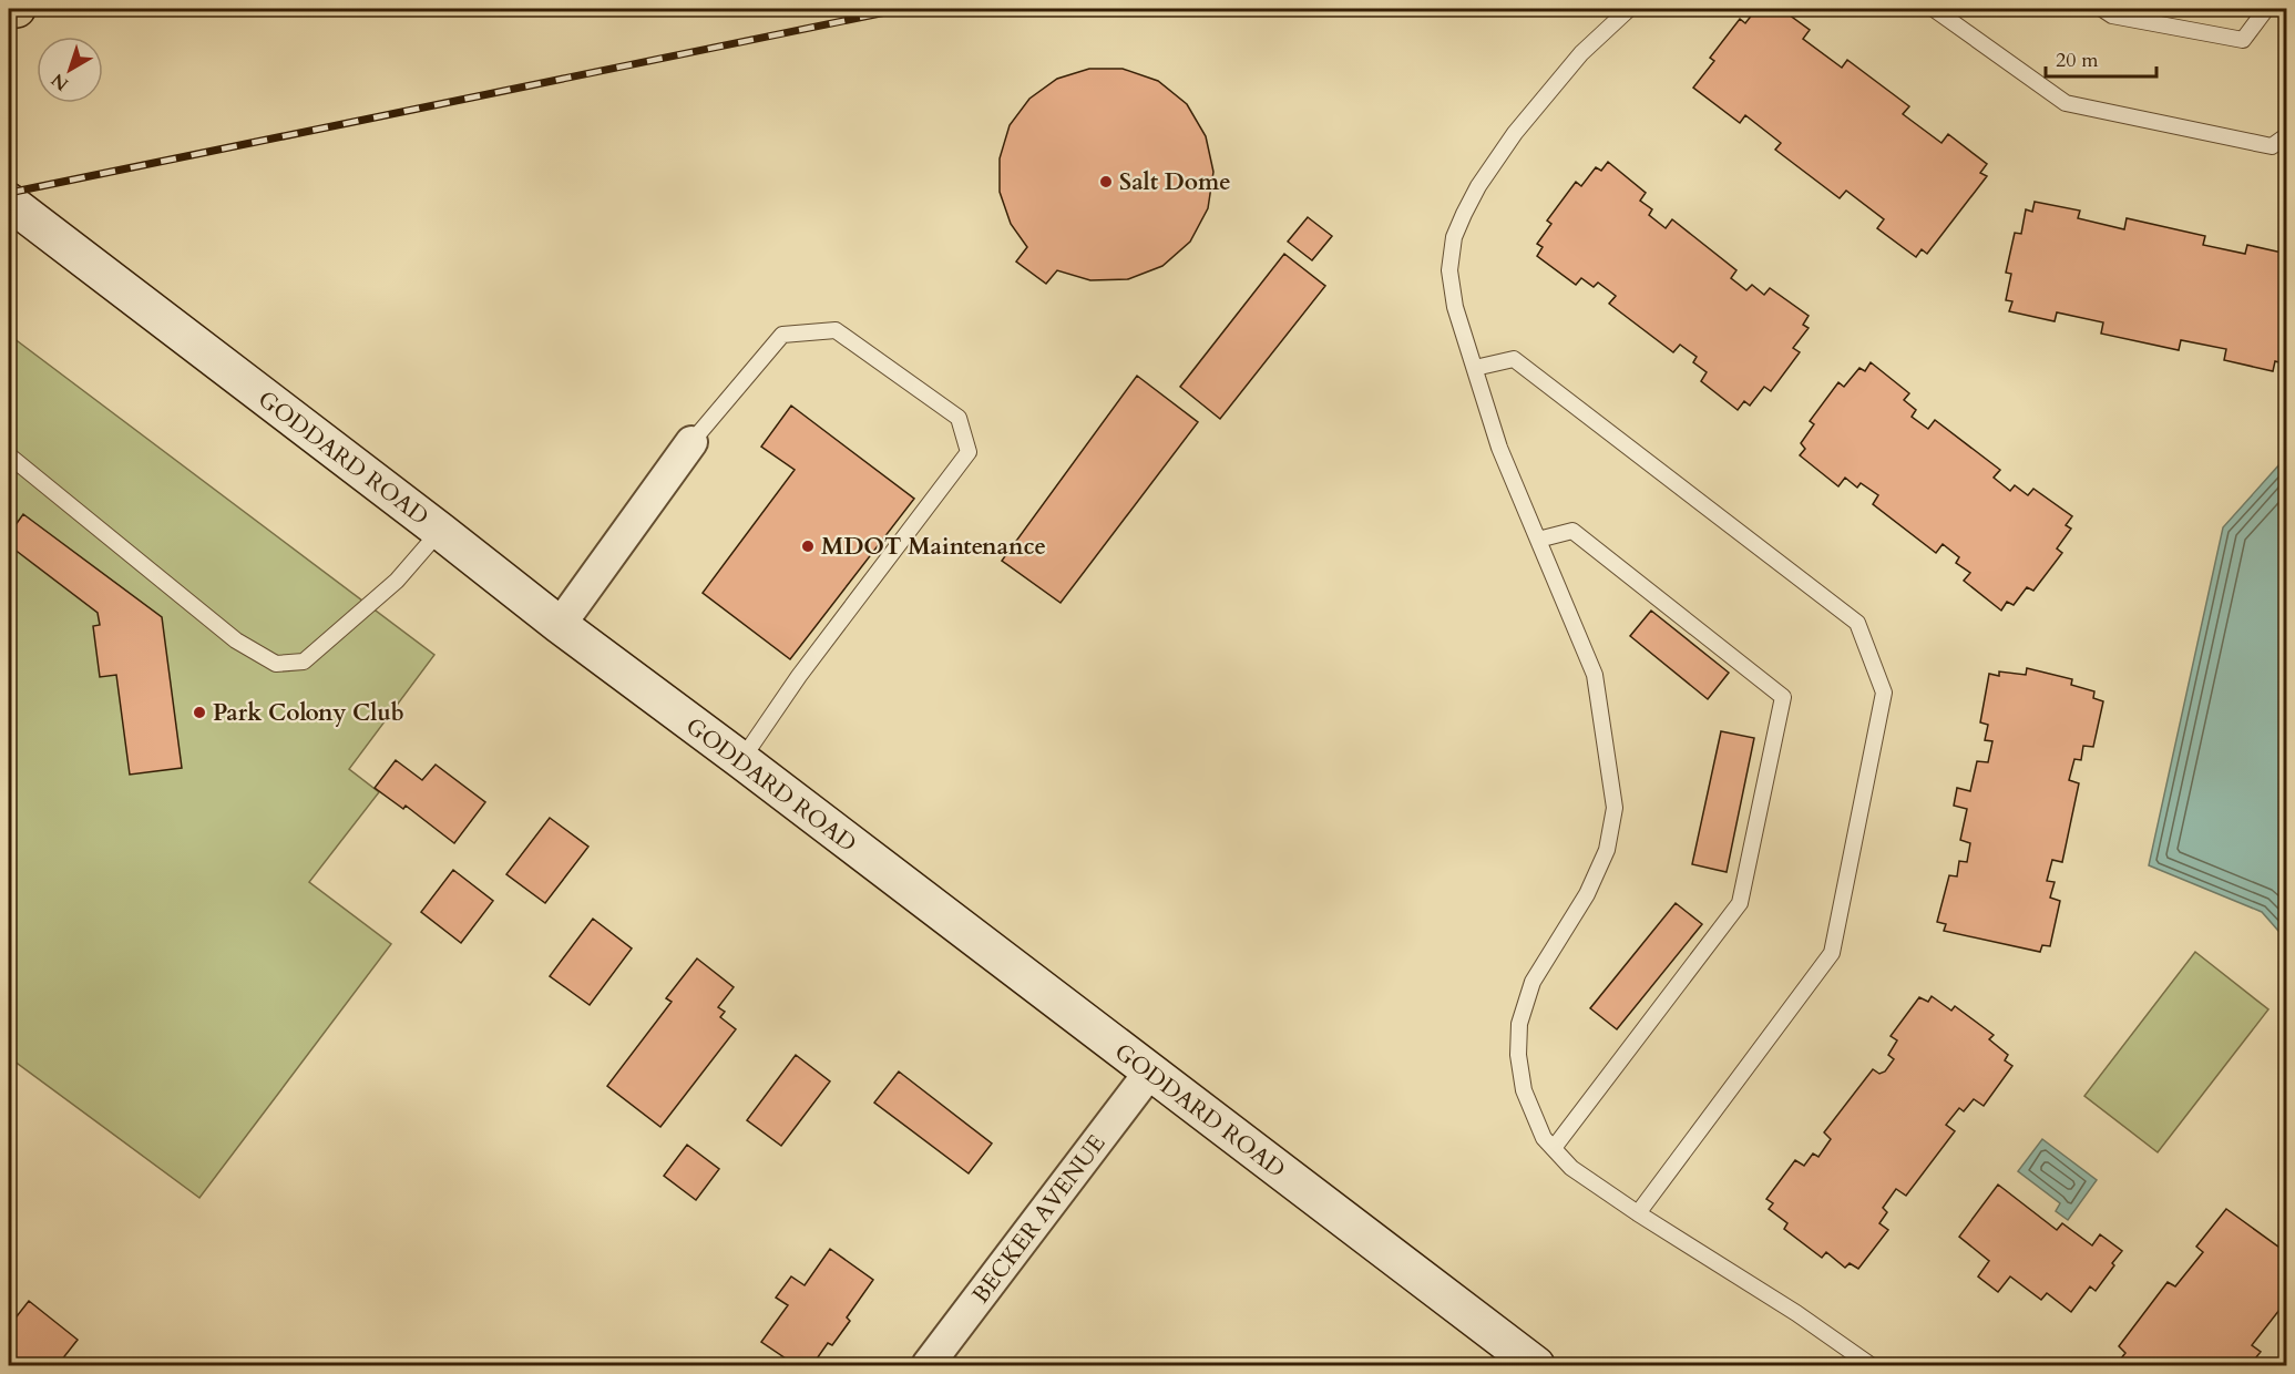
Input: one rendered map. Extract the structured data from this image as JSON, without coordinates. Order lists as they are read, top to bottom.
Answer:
{
  "streets": {
    "main road": ["GODDARD ROAD"],
    "street": ["BECKER AVENUE"]
  },
  "crossings": [
    ["GODDARD ROAD", "BECKER AVENUE"]
  ],
  "places": ["Salt Dome", "MDOT Maintenance", "Park Colony Club"],
  "scale_bar": "20 m",
  "north": "bottom left"
}
